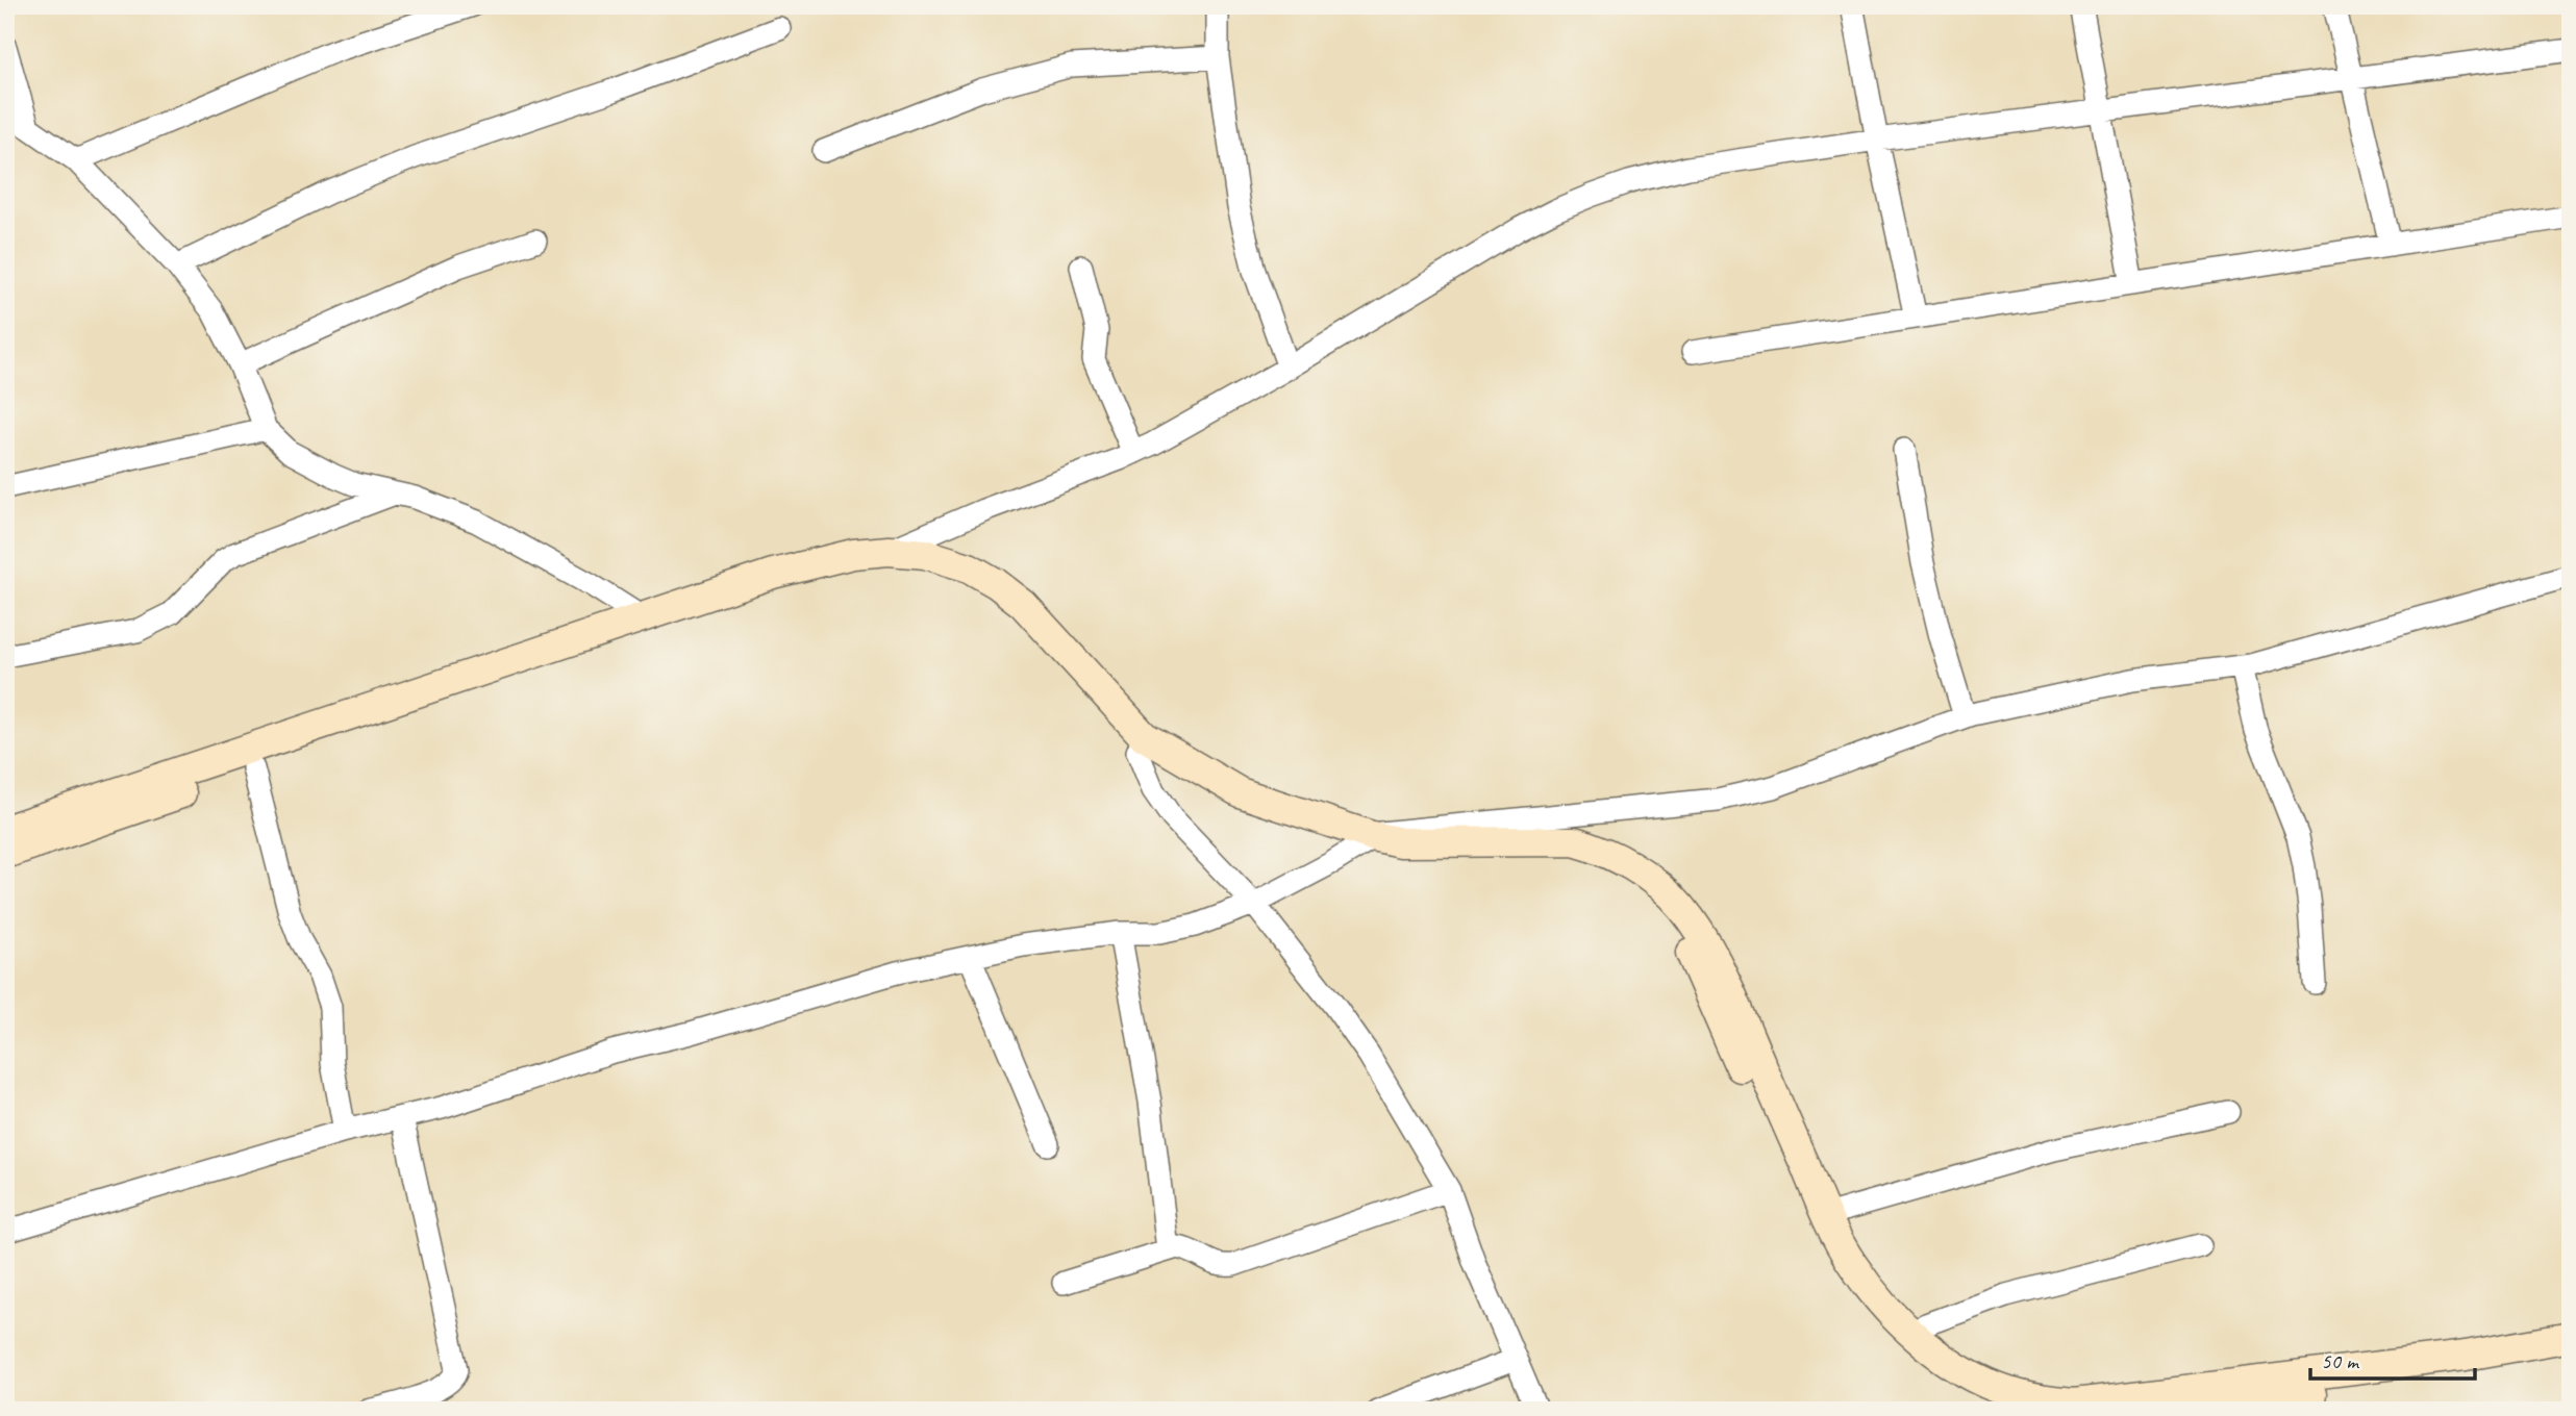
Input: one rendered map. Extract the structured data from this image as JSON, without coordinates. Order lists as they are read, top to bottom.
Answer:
{
  "scale_bar": "50 m"
}
